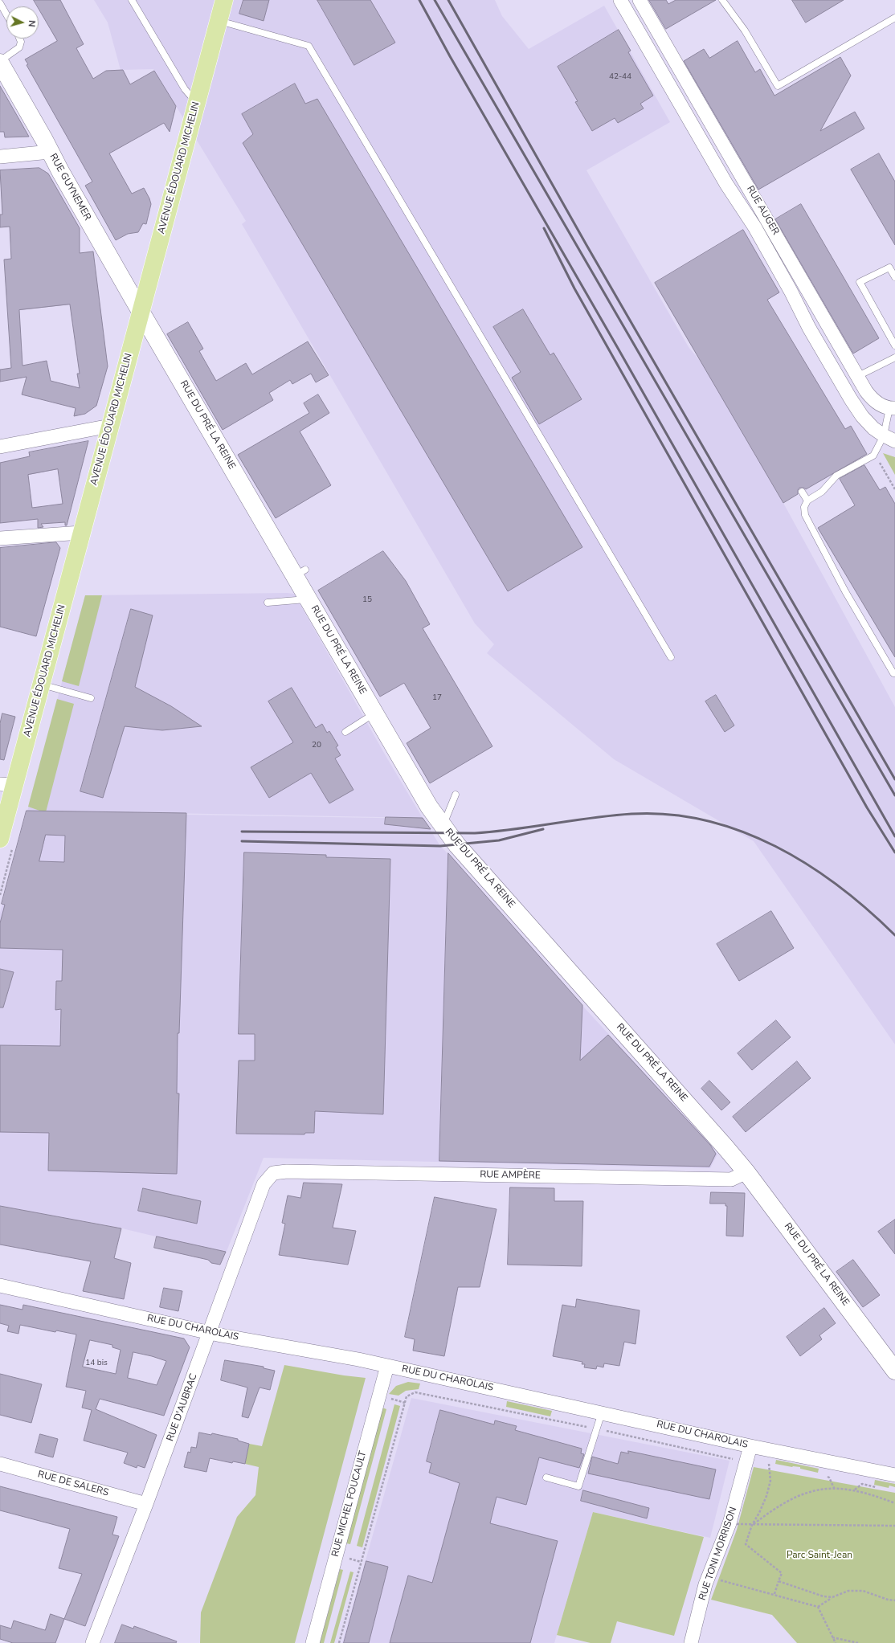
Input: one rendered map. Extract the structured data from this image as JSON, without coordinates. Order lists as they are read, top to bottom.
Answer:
{
  "streets": {
    "main road": ["AVENUE ÉDOUARD MICHELIN", "RUE GUYNEMER", "RUE DU PRÉ LA REINE"],
    "street": [
      "RUE AUGER",
      "RUE AMPÈRE",
      "RUE DU CHAROLAIS",
      "RUE D'AUBRAC",
      "RUE DE SALERS",
      "RUE MICHEL FOUCAULT",
      "RUE TONI MORRISON"
    ]
  },
  "crossings": [
    ["AVENUE ÉDOUARD MICHELIN", "RUE GUYNEMER"],
    ["AVENUE ÉDOUARD MICHELIN", "RUE DU PRÉ LA REINE"],
    ["RUE GUYNEMER", "RUE DU PRÉ LA REINE"],
    ["RUE DU PRÉ LA REINE", "RUE AMPÈRE"],
    ["RUE AMPÈRE", "RUE D'AUBRAC"],
    ["RUE DU CHAROLAIS", "RUE D'AUBRAC"],
    ["RUE DU CHAROLAIS", "RUE MICHEL FOUCAULT"],
    ["RUE DU CHAROLAIS", "RUE TONI MORRISON"],
    ["RUE D'AUBRAC", "RUE DE SALERS"]
  ],
  "parks": ["Parc Saint-Jean"],
  "house_numbers": [
    "42-44",
    "15",
    "17",
    "20",
    "14 bis"
  ],
  "north": "right"
}
